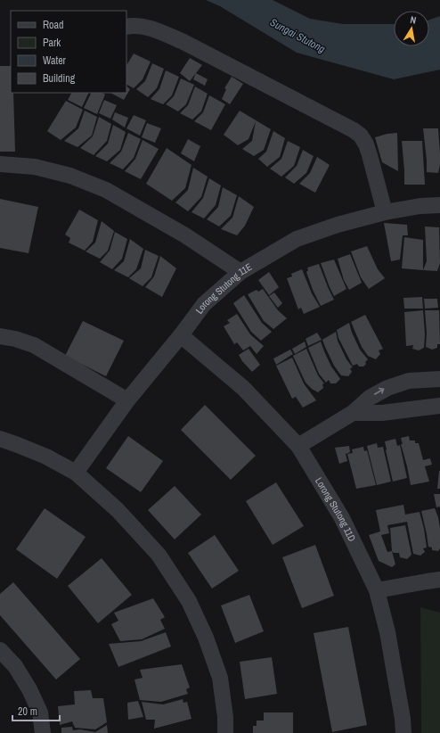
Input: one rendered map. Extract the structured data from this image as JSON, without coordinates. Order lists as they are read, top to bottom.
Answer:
{
  "streets": {
    "street": ["Lorong Stutong 11E", "Lorong Stutong 11D"]
  },
  "crossings": [
    ["Lorong Stutong 11E", "Lorong Stutong 11D"]
  ],
  "water": ["Sungai Stutong"],
  "legend": [
    "Road",
    "Park",
    "Water",
    "Building"
  ],
  "scale_bar": "20 m",
  "north": "top"
}
